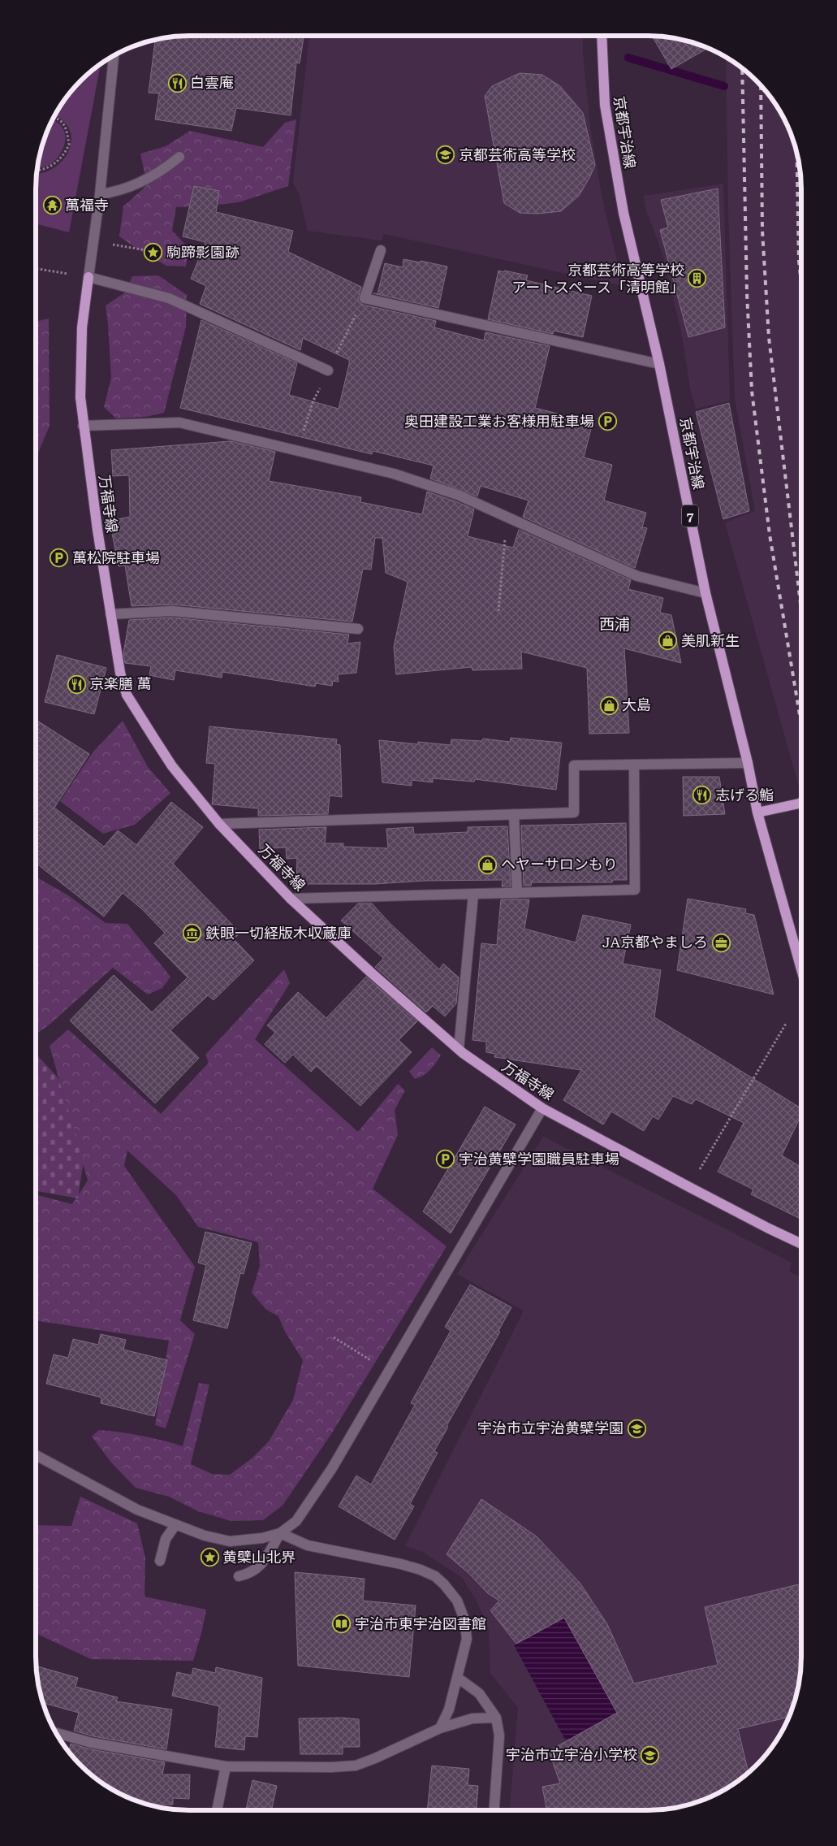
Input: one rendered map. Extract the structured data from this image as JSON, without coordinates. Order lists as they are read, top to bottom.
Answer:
{
  "streets": {
    "main road": ["京都宇治線", "万福寺線", "7"]
  },
  "districts": ["西浦"],
  "places": {
    "restaurant": ["白雲庵", "京楽膳 萬", "志げる鮨"],
    "school or university": ["京都芸術高等学校", "宇治市立宇治黄檗学園", "宇治市立宇治小学校"],
    "temple": ["萬福寺"],
    "place": ["駒蹄影園跡", "黄檗山北界"],
    "building": ["京都芸術高等学校 アートスペース「清明館」"],
    "parking": ["奥田建設工業お客様用駐車場", "萬松院駐車場", "宇治黄檗学園職員駐車場"],
    "shop": ["美肌新生", "大島", "ヘヤーサロンもり"],
    "museum": ["鉄眼一切経版木収蔵庫"],
    "office": ["JA京都やましろ"],
    "library": ["宇治市東宇治図書館"]
  }
}
